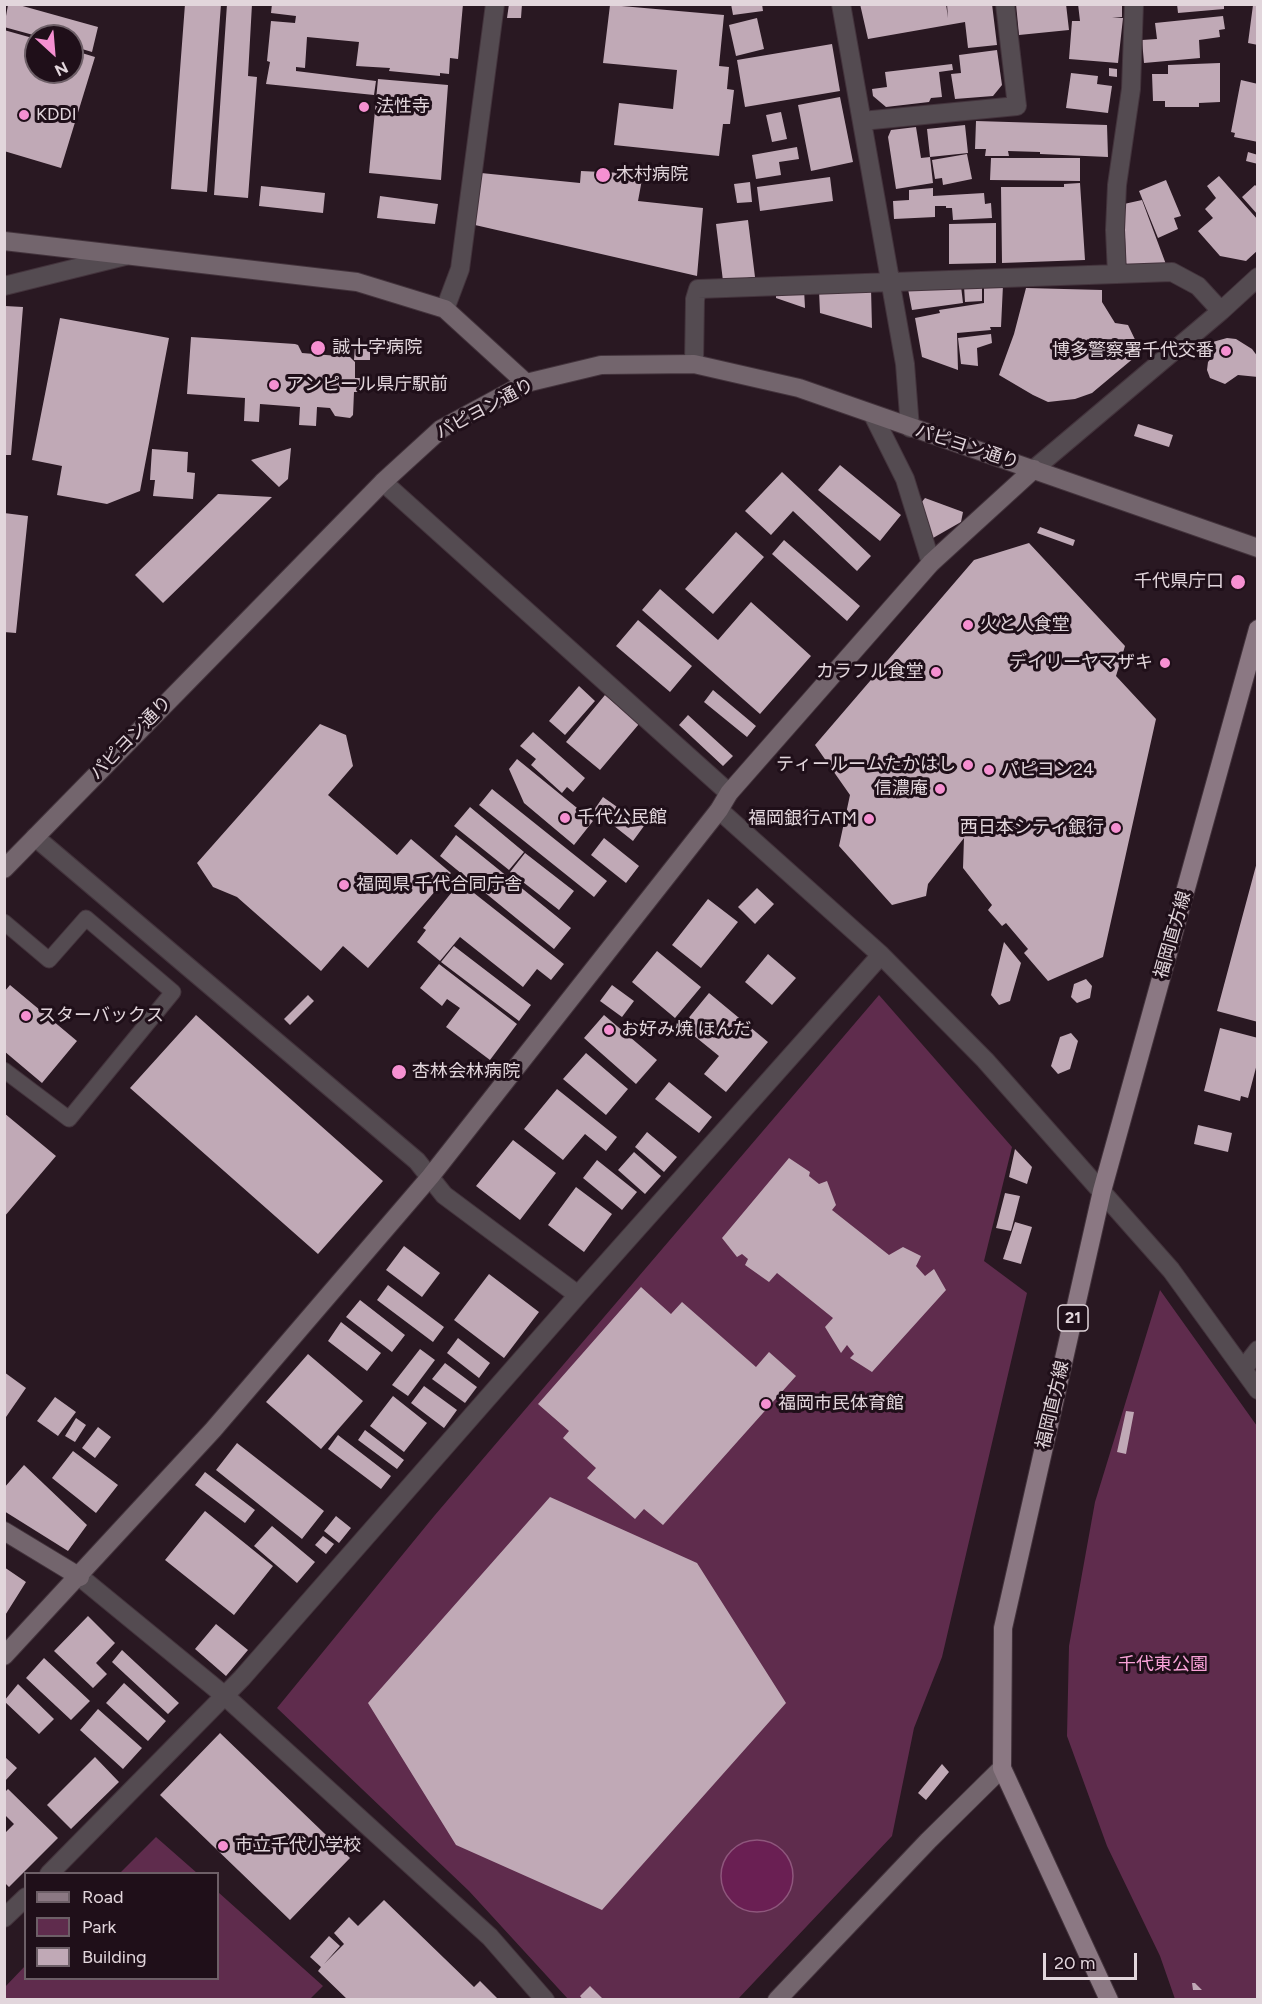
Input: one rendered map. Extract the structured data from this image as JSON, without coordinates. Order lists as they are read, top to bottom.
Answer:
{
  "streets": {
    "main road": ["福岡直方線", "21"],
    "street": ["パピヨン通り"]
  },
  "parks": ["千代東公園"],
  "places": [
    "法性寺",
    "KDDI",
    "木村病院",
    "誠十字病院",
    "博多警察署千代交番",
    "アンピール県庁駅前",
    "千代県庁口",
    "火と人食堂",
    "デイリーヤマザキ",
    "カラフル食堂",
    "ティールームたかはし",
    "パピヨン24",
    "信濃庵",
    "千代公民館",
    "福岡銀行ATM",
    "西日本シティ銀行",
    "福岡県 千代合同庁舎",
    "スターバックス",
    "お好み焼 ほんだ",
    "杏林会林病院",
    "福岡市民体育館",
    "市立千代小学校"
  ],
  "legend": ["Road", "Park", "Building"],
  "scale_bar": "20 m",
  "north": "bottom right"
}
